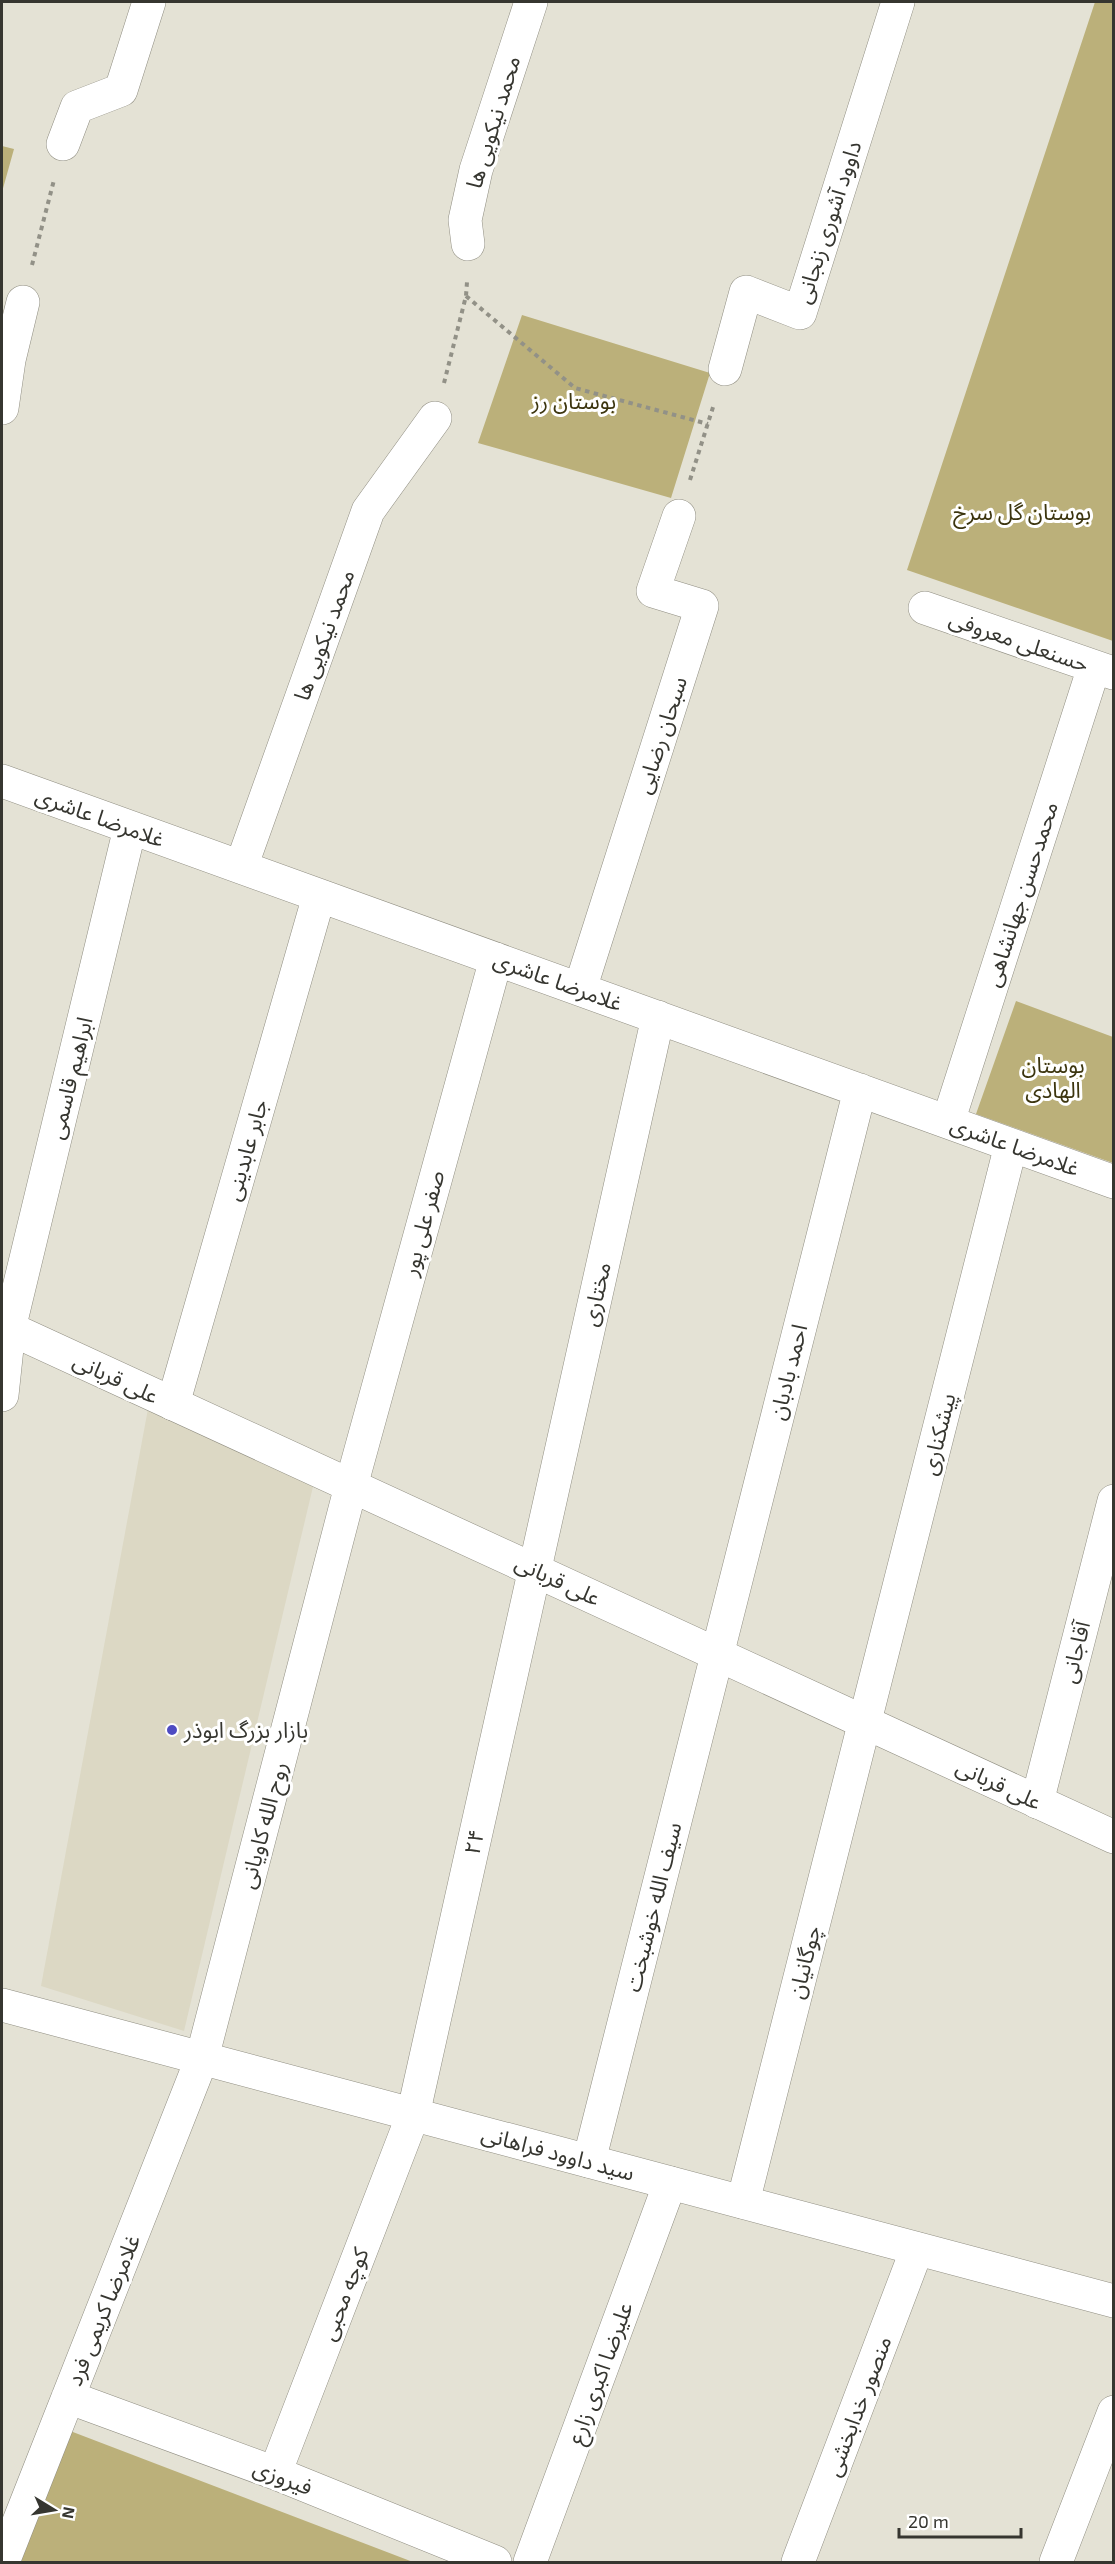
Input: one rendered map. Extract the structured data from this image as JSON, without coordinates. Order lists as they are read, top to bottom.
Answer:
{
  "streets": {
    "street": [
      "محمد نیکویی ها",
      "داوود آشوری زنجانی",
      "حسنعلی معروفی",
      "سبحان رضایی",
      "غلامرضا عاشری",
      "محمدحسن جهانشاهی",
      "ابراهیم قاسمی",
      "جابر عابدینی",
      "صفر علی پور",
      "مختاری",
      "احمد بادبان",
      "علی قربانی",
      "پیشکناری",
      "آقاجانی",
      "روح الله کاویانی",
      "۲۴",
      "سیف الله خوشبخت",
      "چوگانیان",
      "سید داوود فراهانی",
      "کوچه محبی",
      "غلامرضا کریمی فرد",
      "علیرضا اکبری زارع",
      "منصور خدابخشی",
      "فیروزی"
    ]
  },
  "crossings": [
    ["محمد نیکویی ها", "غلامرضا عاشری"],
    ["حسنعلی معروفی", "محمدحسن جهانشاهی"],
    ["سبحان رضایی", "غلامرضا عاشری"],
    ["غلامرضا عاشری", "محمدحسن جهانشاهی"],
    ["غلامرضا عاشری", "ابراهیم قاسمی"],
    ["غلامرضا عاشری", "جابر عابدینی"],
    ["غلامرضا عاشری", "صفر علی پور"],
    ["غلامرضا عاشری", "مختاری"],
    ["غلامرضا عاشری", "احمد بادبان"],
    ["غلامرضا عاشری", "پیشکناری"],
    ["ابراهیم قاسمی", "علی قربانی"],
    ["جابر عابدینی", "علی قربانی"],
    ["صفر علی پور", "علی قربانی"],
    ["صفر علی پور", "روح الله کاویانی"],
    ["مختاری", "علی قربانی"],
    ["مختاری", "۲۴"],
    ["احمد بادبان", "علی قربانی"],
    ["احمد بادبان", "سیف الله خوشبخت"],
    ["علی قربانی", "پیشکناری"],
    ["علی قربانی", "آقاجانی"],
    ["علی قربانی", "روح الله کاویانی"],
    ["علی قربانی", "۲۴"],
    ["علی قربانی", "سیف الله خوشبخت"],
    ["علی قربانی", "چوگانیان"],
    ["پیشکناری", "چوگانیان"],
    ["روح الله کاویانی", "سید داوود فراهانی"],
    ["روح الله کاویانی", "غلامرضا کریمی فرد"],
    ["۲۴", "سید داوود فراهانی"],
    ["۲۴", "کوچه محبی"],
    ["سیف الله خوشبخت", "سید داوود فراهانی"],
    ["چوگانیان", "سید داوود فراهانی"],
    ["سید داوود فراهانی", "کوچه محبی"],
    ["سید داوود فراهانی", "غلامرضا کریمی فرد"],
    ["سید داوود فراهانی", "علیرضا اکبری زارع"],
    ["سید داوود فراهانی", "منصور خدابخشی"],
    ["کوچه محبی", "فیروزی"],
    ["غلامرضا کریمی فرد", "فیروزی"]
  ],
  "parks": ["بوستان رز", "بوستان گل سرخ", "بوستان الهادی"],
  "places": ["بازار بزرگ ابوذر"],
  "scale_bar": "20 m",
  "north": "right"
}
